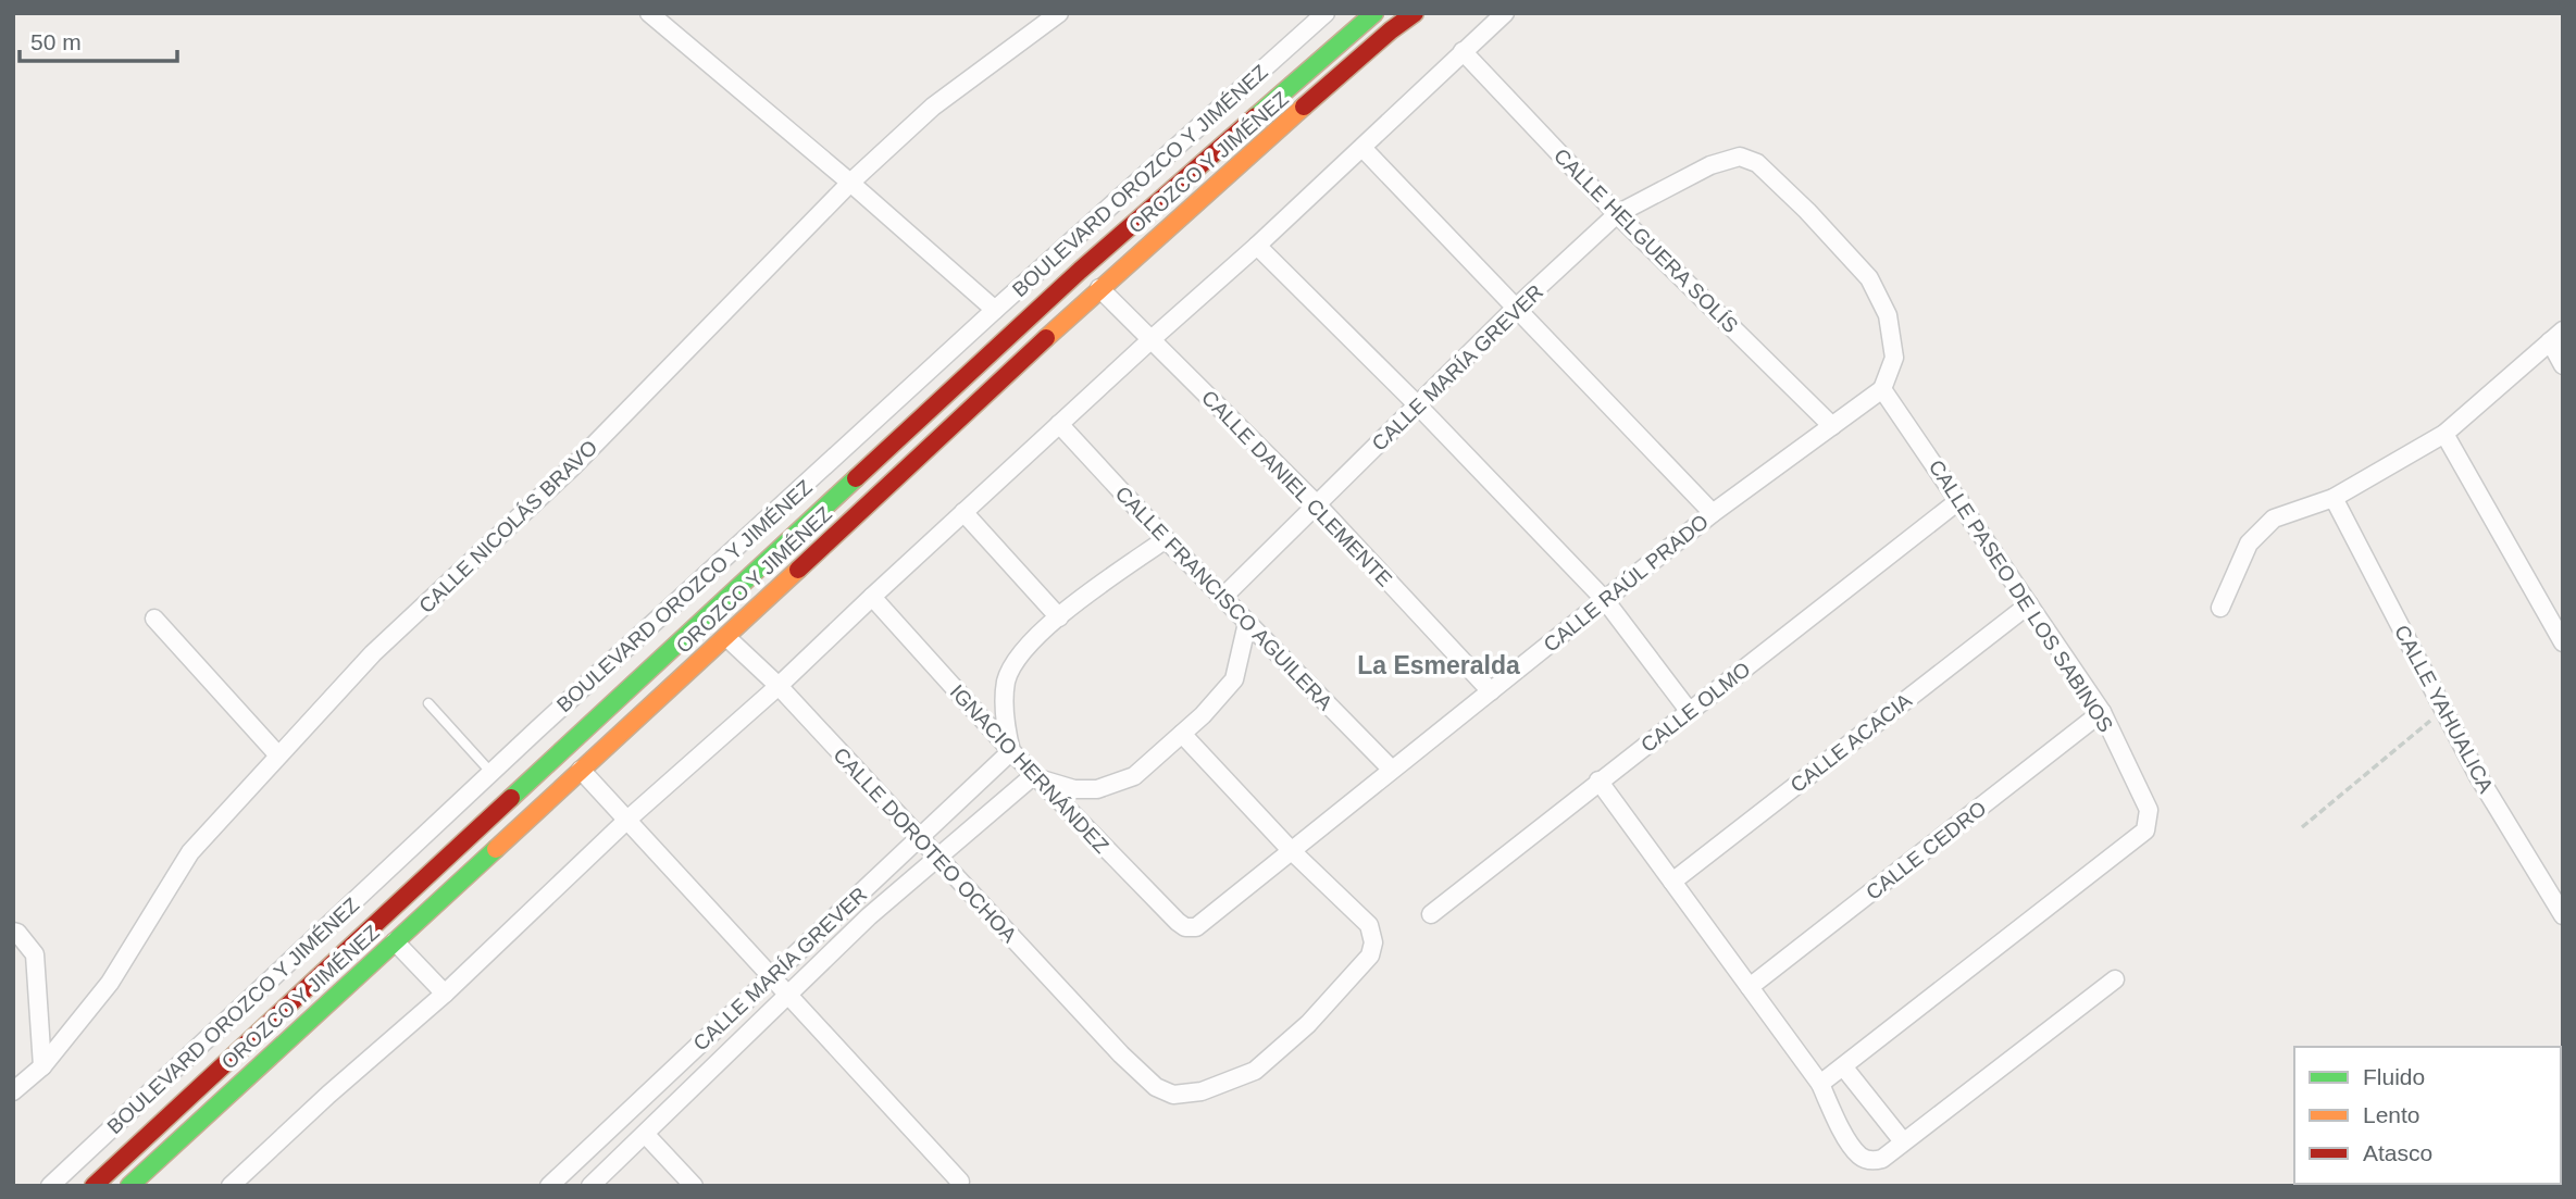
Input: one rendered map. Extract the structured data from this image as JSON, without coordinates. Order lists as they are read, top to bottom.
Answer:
{
  "streets": {
    "highway": ["OROZCO Y JIMÉNEZ"],
    "street": [
      "BOULEVARD OROZCO Y JIMÉNEZ",
      "CALLE HELGUERA SOLÍS",
      "CALLE MARÍA GREVER",
      "CALLE DANIEL CLEMENTE",
      "CALLE NICOLÁS BRAVO",
      "CALLE RAÚL PRADO",
      "CALLE PASEO DE LOS SABINOS",
      "CALLE FRANCISCO AGUILERA",
      "CALLE OLMO",
      "CALLE YAHUALICA",
      "CALLE ACACIA",
      "IGNACIO HERNÁNDEZ",
      "CALLE DOROTEO OCHOA",
      "CALLE CEDRO"
    ]
  },
  "crossings": [
    ["OROZCO Y JIMÉNEZ", "CALLE DANIEL CLEMENTE"],
    ["OROZCO Y JIMÉNEZ", "CALLE DOROTEO OCHOA"],
    ["CALLE HELGUERA SOLÍS", "CALLE MARÍA GREVER"],
    ["CALLE HELGUERA SOLÍS", "CALLE RAÚL PRADO"],
    ["CALLE MARÍA GREVER", "CALLE DANIEL CLEMENTE"],
    ["CALLE MARÍA GREVER", "CALLE RAÚL PRADO"],
    ["CALLE MARÍA GREVER", "CALLE PASEO DE LOS SABINOS"],
    ["CALLE MARÍA GREVER", "CALLE FRANCISCO AGUILERA"],
    ["CALLE MARÍA GREVER", "IGNACIO HERNÁNDEZ"],
    ["CALLE MARÍA GREVER", "CALLE DOROTEO OCHOA"],
    ["CALLE DANIEL CLEMENTE", "CALLE RAÚL PRADO"],
    ["CALLE RAÚL PRADO", "CALLE PASEO DE LOS SABINOS"],
    ["CALLE RAÚL PRADO", "CALLE FRANCISCO AGUILERA"],
    ["CALLE RAÚL PRADO", "IGNACIO HERNÁNDEZ"],
    ["CALLE RAÚL PRADO", "CALLE DOROTEO OCHOA"],
    ["CALLE PASEO DE LOS SABINOS", "CALLE OLMO"],
    ["CALLE PASEO DE LOS SABINOS", "CALLE ACACIA"],
    ["CALLE PASEO DE LOS SABINOS", "CALLE CEDRO"],
    ["CALLE FRANCISCO AGUILERA", "IGNACIO HERNÁNDEZ"]
  ],
  "districts": ["La Esmeralda"],
  "legend": ["Fluido", "Lento", "Atasco"],
  "scale_bar": "50 m"
}
